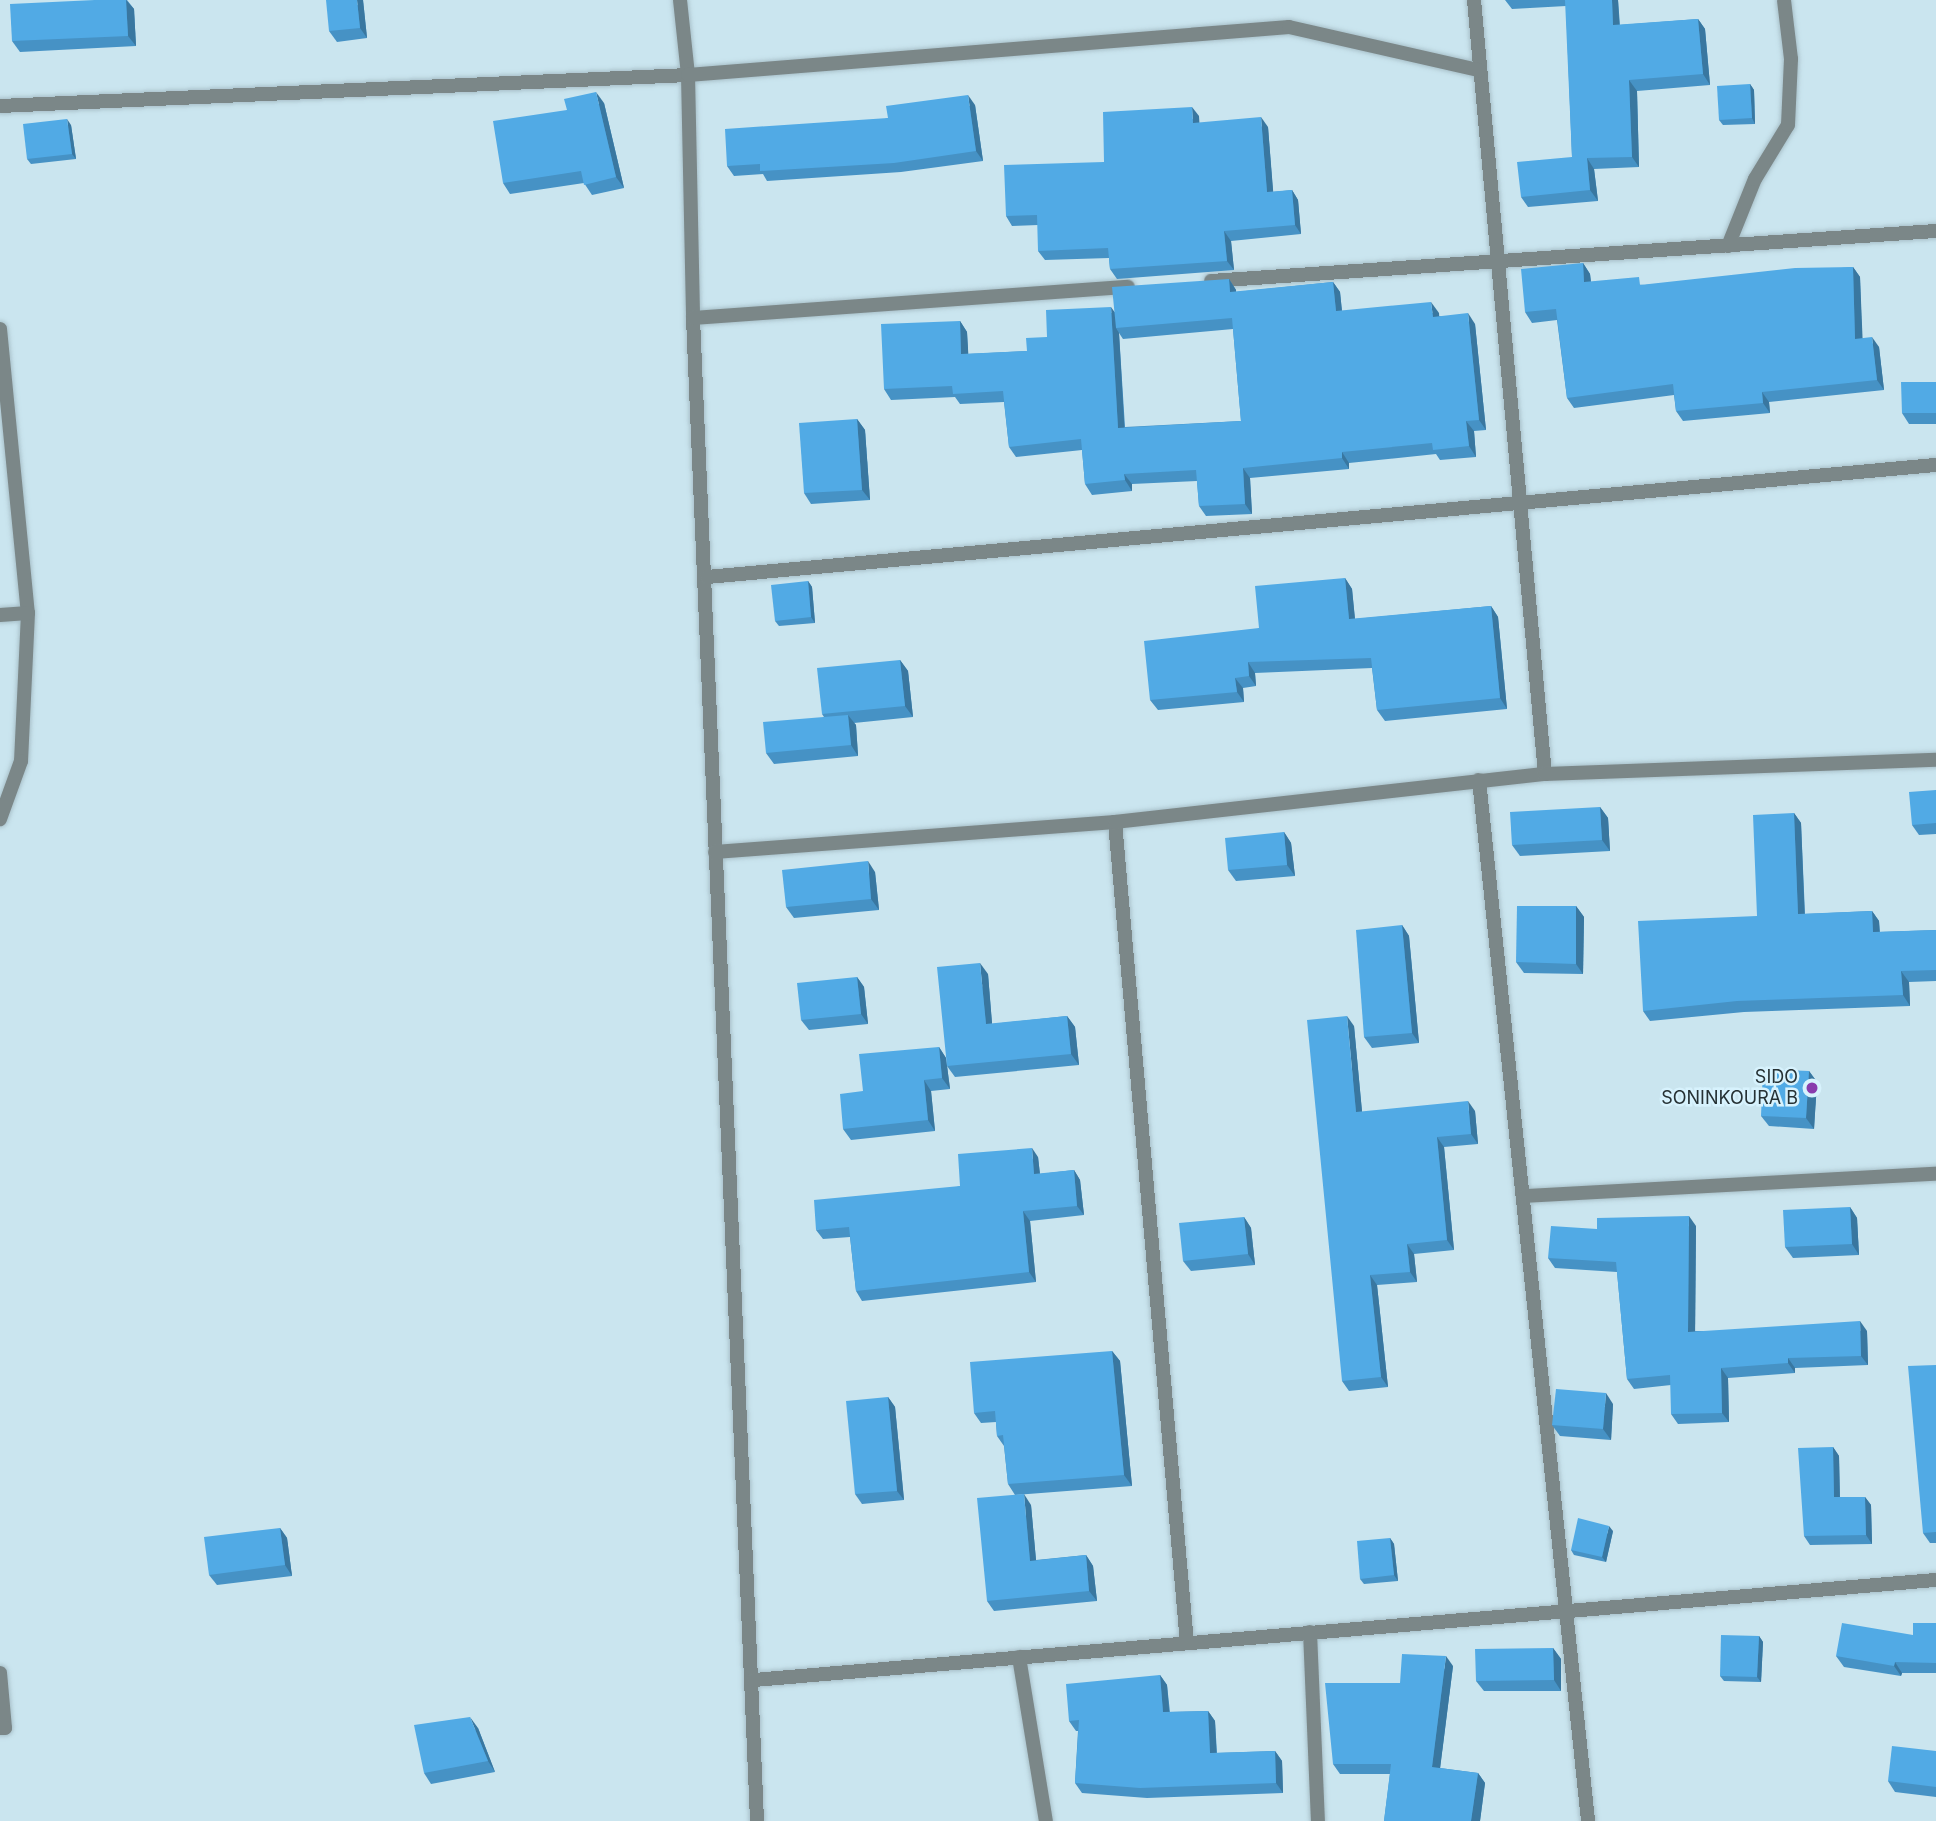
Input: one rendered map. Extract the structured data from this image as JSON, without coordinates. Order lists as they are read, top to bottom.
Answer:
{
  "places": ["SIDO SONINKOURA B"]
}
